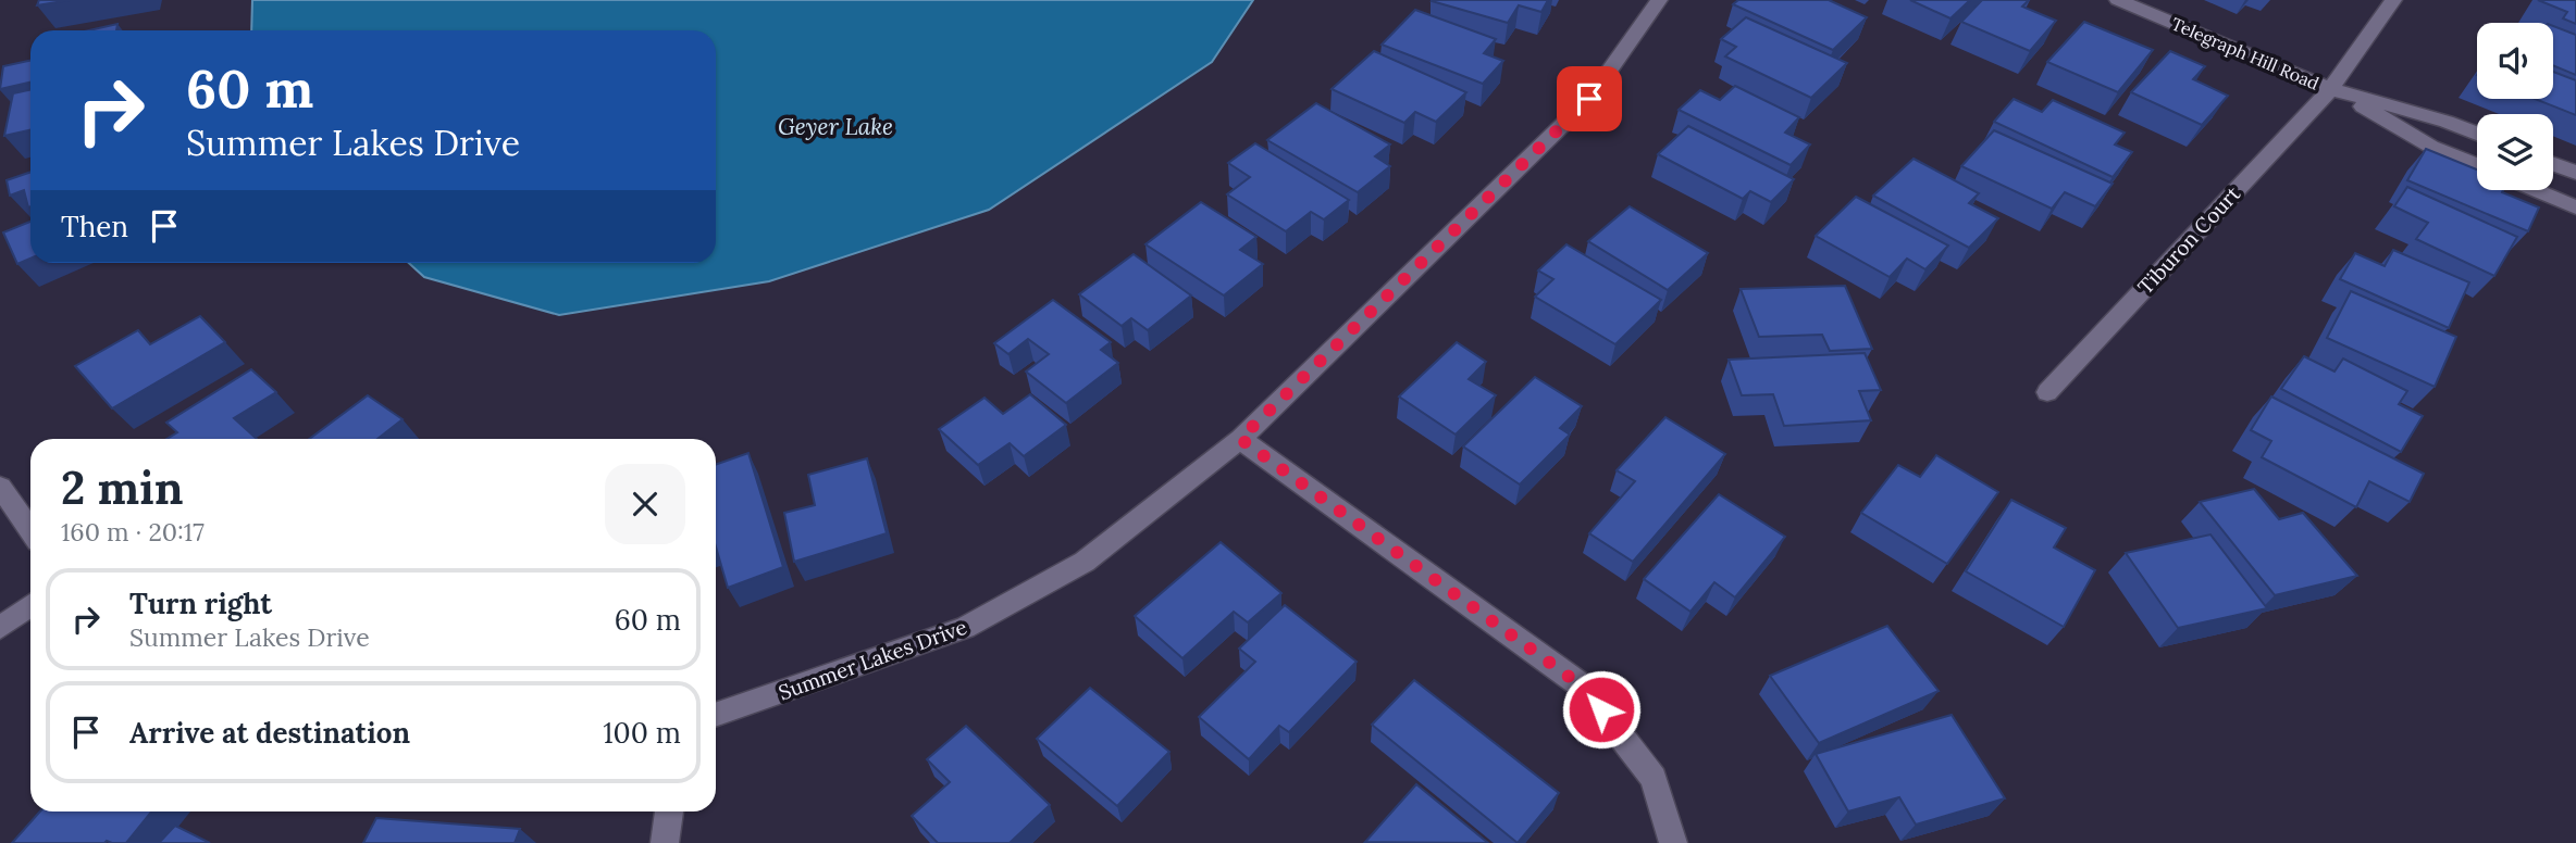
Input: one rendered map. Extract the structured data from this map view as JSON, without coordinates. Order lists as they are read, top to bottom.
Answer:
{
  "streets": {
    "street": ["Telegraph Hill Road", "Tiburon Court", "Summer Lakes Drive"]
  },
  "crossings": [
    ["Telegraph Hill Road", "Tiburon Court"]
  ],
  "water": ["Geyer Lake"],
  "page": {
    "turn": ["60 m", "Summer Lakes Drive"],
    "then": "Then",
    "heading": ["2 min", "160 m · 20:17"],
    "list": [
      {
        "name": "Turn right",
        "note": "Summer Lakes Drive",
        "value": "60 m"
      },
      {
        "name": "Arrive at destination",
        "value": "100 m"
      }
    ]
  }
}
